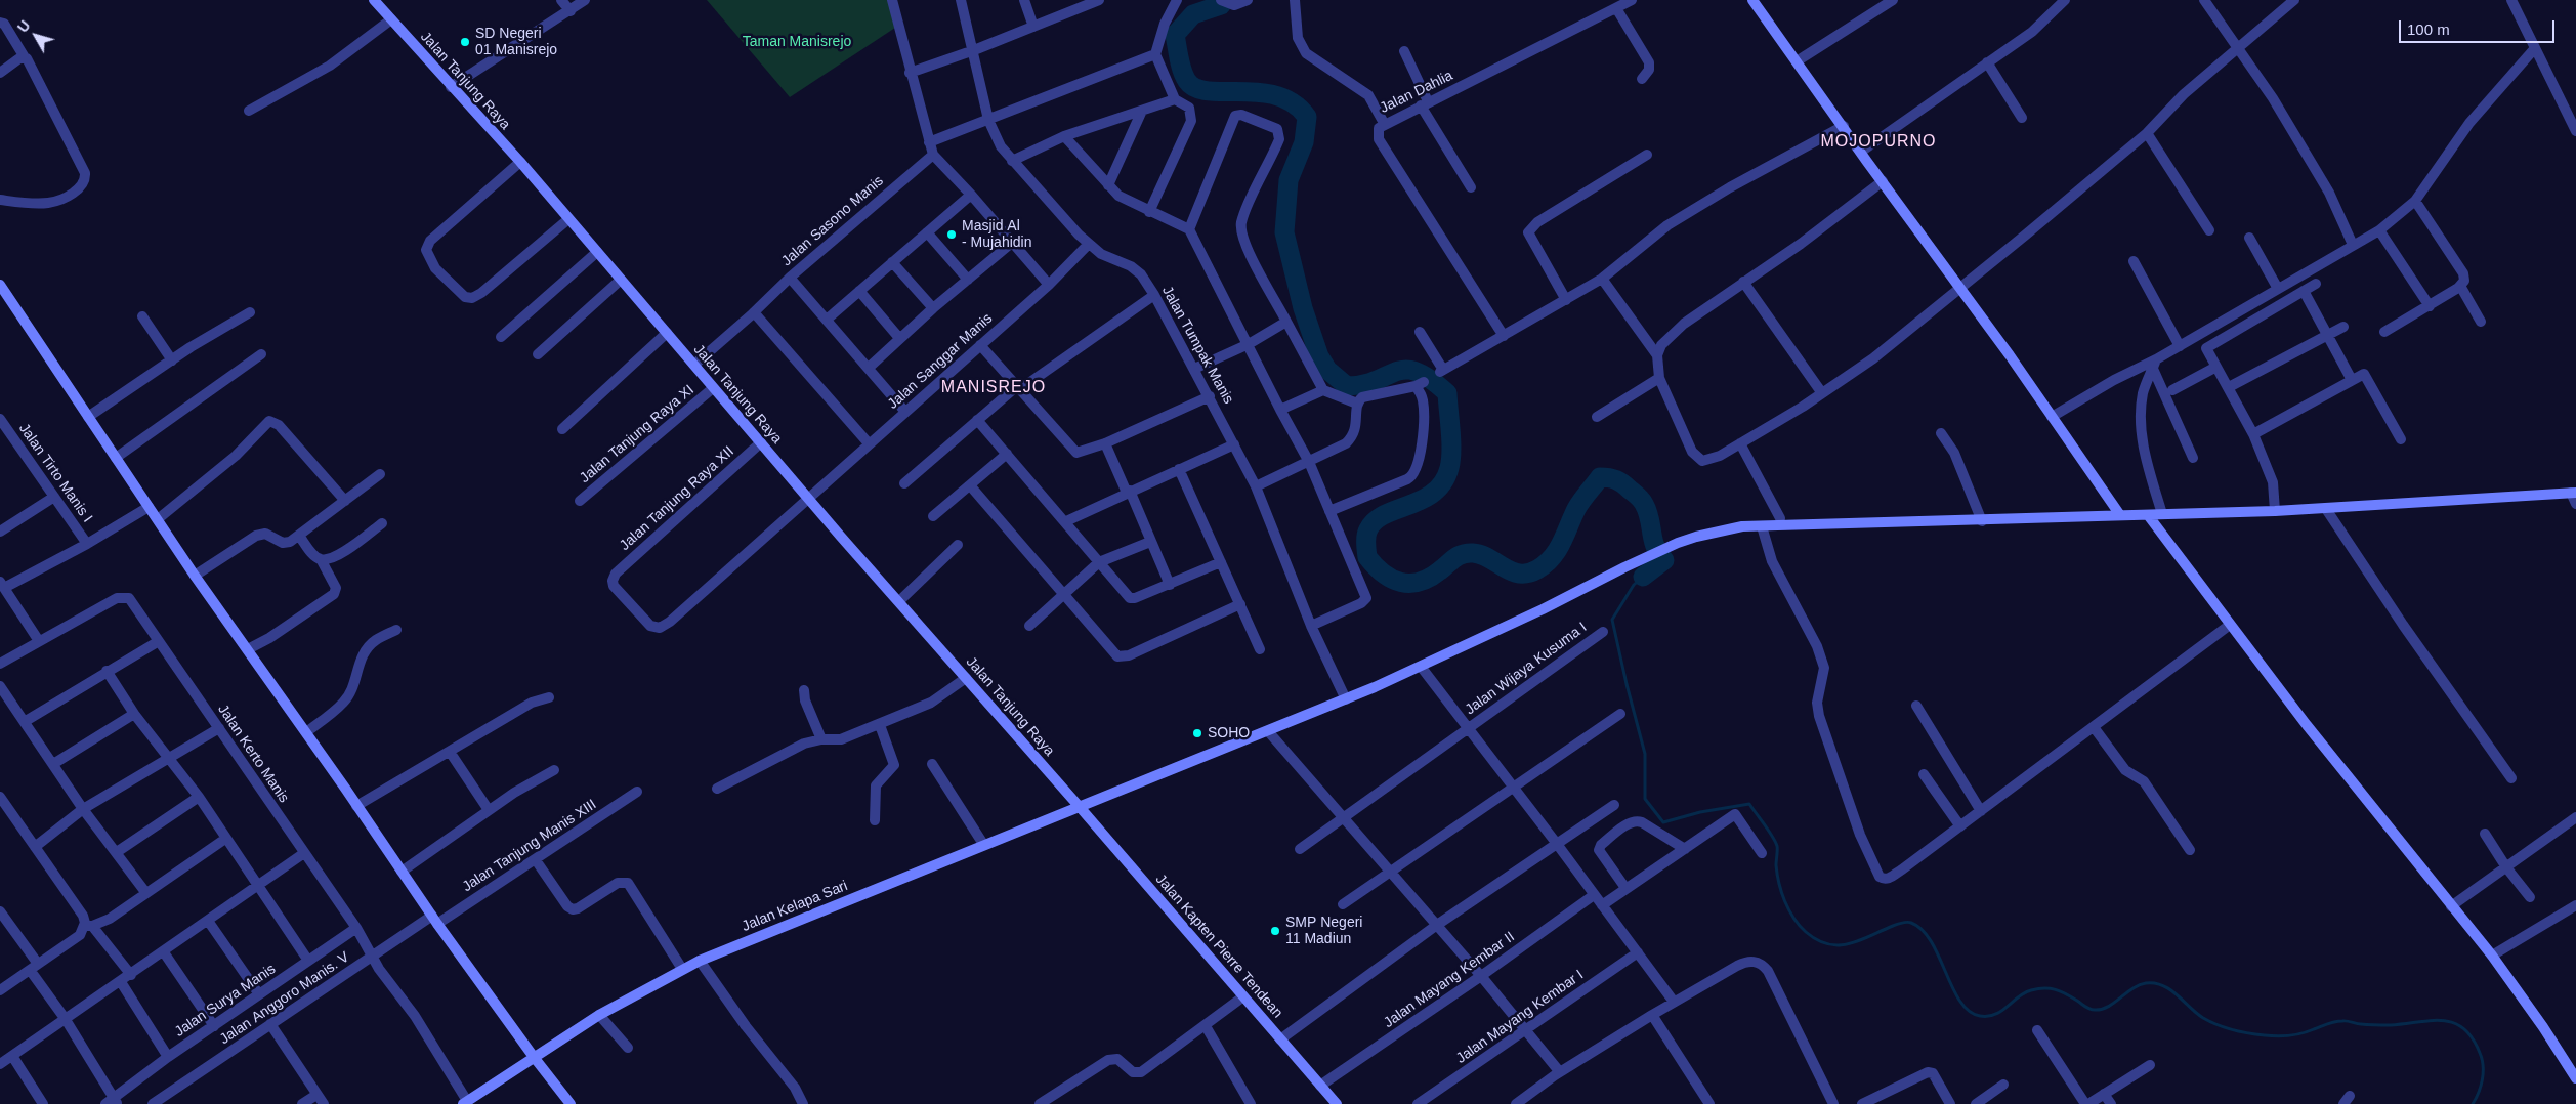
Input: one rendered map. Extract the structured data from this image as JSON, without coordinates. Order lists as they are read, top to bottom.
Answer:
{
  "streets": {
    "main road": ["Jalan Tanjung Raya", "Jalan Kelapa Sari", "Jalan Kapten Pierre Tendean"],
    "street": [
      "Jalan Dahlia",
      "Jalan Sasono Manis",
      "Jalan Tumpak Manis",
      "Jalan Sanggar Manis",
      "Jalan Tanjung Raya XI",
      "Jalan Tirto Manis I",
      "Jalan Tanjung Raya XII",
      "Jalan Wijaya Kusuma I",
      "Jalan Kerto Manis",
      "Jalan Tanjung Manis XIII",
      "Jalan Mayang Kembar II",
      "Jalan Anggoro Manis. V",
      "Jalan Surya Manis",
      "Jalan Mayang Kembar I"
    ]
  },
  "crossings": [
    ["Jalan Tanjung Raya", "Jalan Sasono Manis"],
    ["Jalan Tanjung Raya", "Jalan Sanggar Manis"],
    ["Jalan Tanjung Raya", "Jalan Tanjung Raya XI"],
    ["Jalan Tanjung Raya", "Jalan Tanjung Raya XII"],
    ["Jalan Tanjung Raya", "Jalan Kelapa Sari"],
    ["Jalan Tanjung Raya", "Jalan Kapten Pierre Tendean"],
    ["Jalan Tumpak Manis", "Jalan Sanggar Manis"],
    ["Jalan Tumpak Manis", "Jalan Kelapa Sari"],
    ["Jalan Sanggar Manis", "Jalan Tanjung Raya XII"],
    ["Jalan Kerto Manis", "Jalan Kelapa Sari"],
    ["Jalan Kerto Manis", "Jalan Anggoro Manis. V"],
    ["Jalan Kerto Manis", "Jalan Surya Manis"],
    ["Jalan Tanjung Manis XIII", "Jalan Anggoro Manis. V"],
    ["Jalan Kelapa Sari", "Jalan Kapten Pierre Tendean"],
    ["Jalan Kapten Pierre Tendean", "Jalan Mayang Kembar II"]
  ],
  "districts": ["MOJOPURNO", "MANISREJO"],
  "parks": ["Taman Manisrejo"],
  "places": [
    "SD Negeri 01 Manisrejo",
    "Masjid Al - Mujahidin",
    "SOHO",
    "SMP Negeri 11 Madiun"
  ],
  "scale_bar": "100 m",
  "north": "top left"
}
